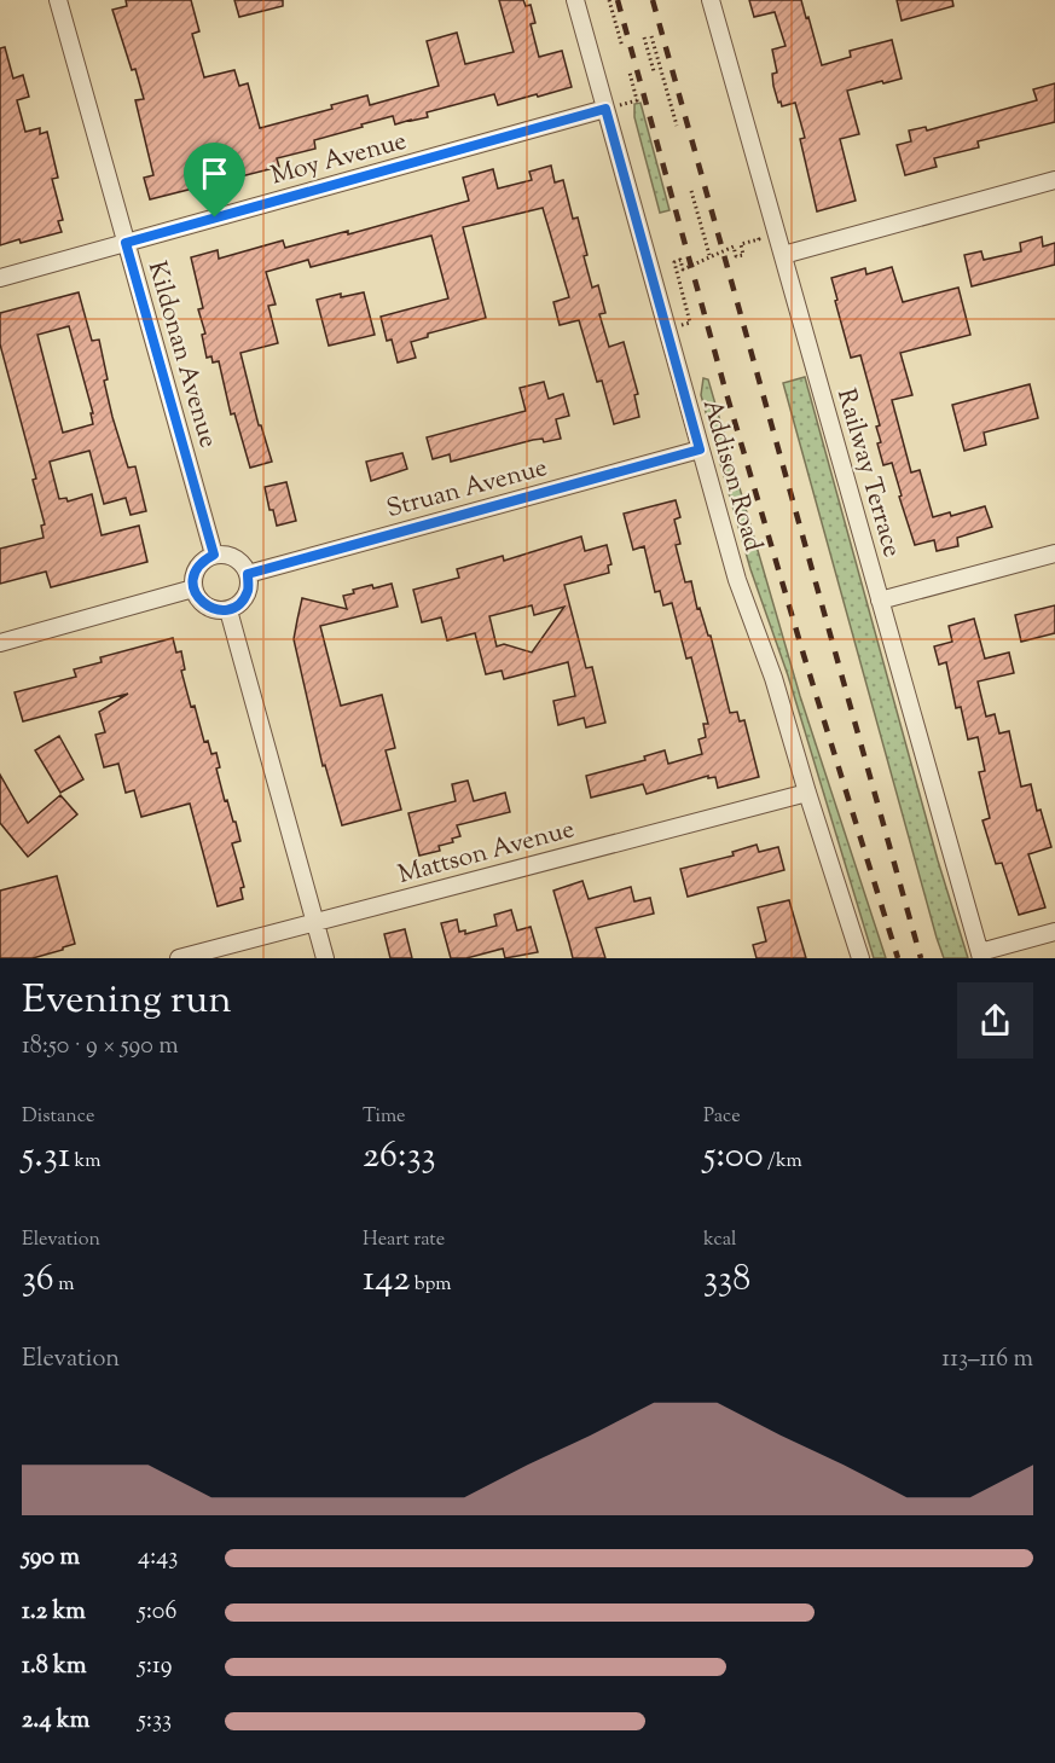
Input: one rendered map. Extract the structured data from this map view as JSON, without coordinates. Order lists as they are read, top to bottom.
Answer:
{
  "streets": {
    "street": [
      "Moy Avenue",
      "Kildonan Avenue",
      "Railway Terrace",
      "Addison Road",
      "Struan Avenue",
      "Mattson Avenue"
    ]
  },
  "crossings": [
    ["Moy Avenue", "Kildonan Avenue"],
    ["Moy Avenue", "Addison Road"],
    ["Kildonan Avenue", "Struan Avenue"],
    ["Addison Road", "Struan Avenue"],
    ["Addison Road", "Mattson Avenue"]
  ],
  "page": {
    "heading": ["Evening run", "18:50 · 9 × 590 m"],
    "stats": [
      ["Distance", "5.31 km"],
      ["Time", "26:33"],
      ["Pace", "5:00 /km"],
      ["Elevation", "36 m"],
      ["Heart rate", "142 bpm"],
      ["kcal", "338"]
    ],
    "chart": ["Elevation", "113–116 m"],
    "list": [
      {
        "name": "590 m",
        "note": "4:43"
      },
      {
        "name": "1.2 km",
        "note": "5:06"
      },
      {
        "name": "1.8 km",
        "note": "5:19"
      },
      {
        "name": "2.4 km",
        "note": "5:33"
      }
    ]
  }
}
